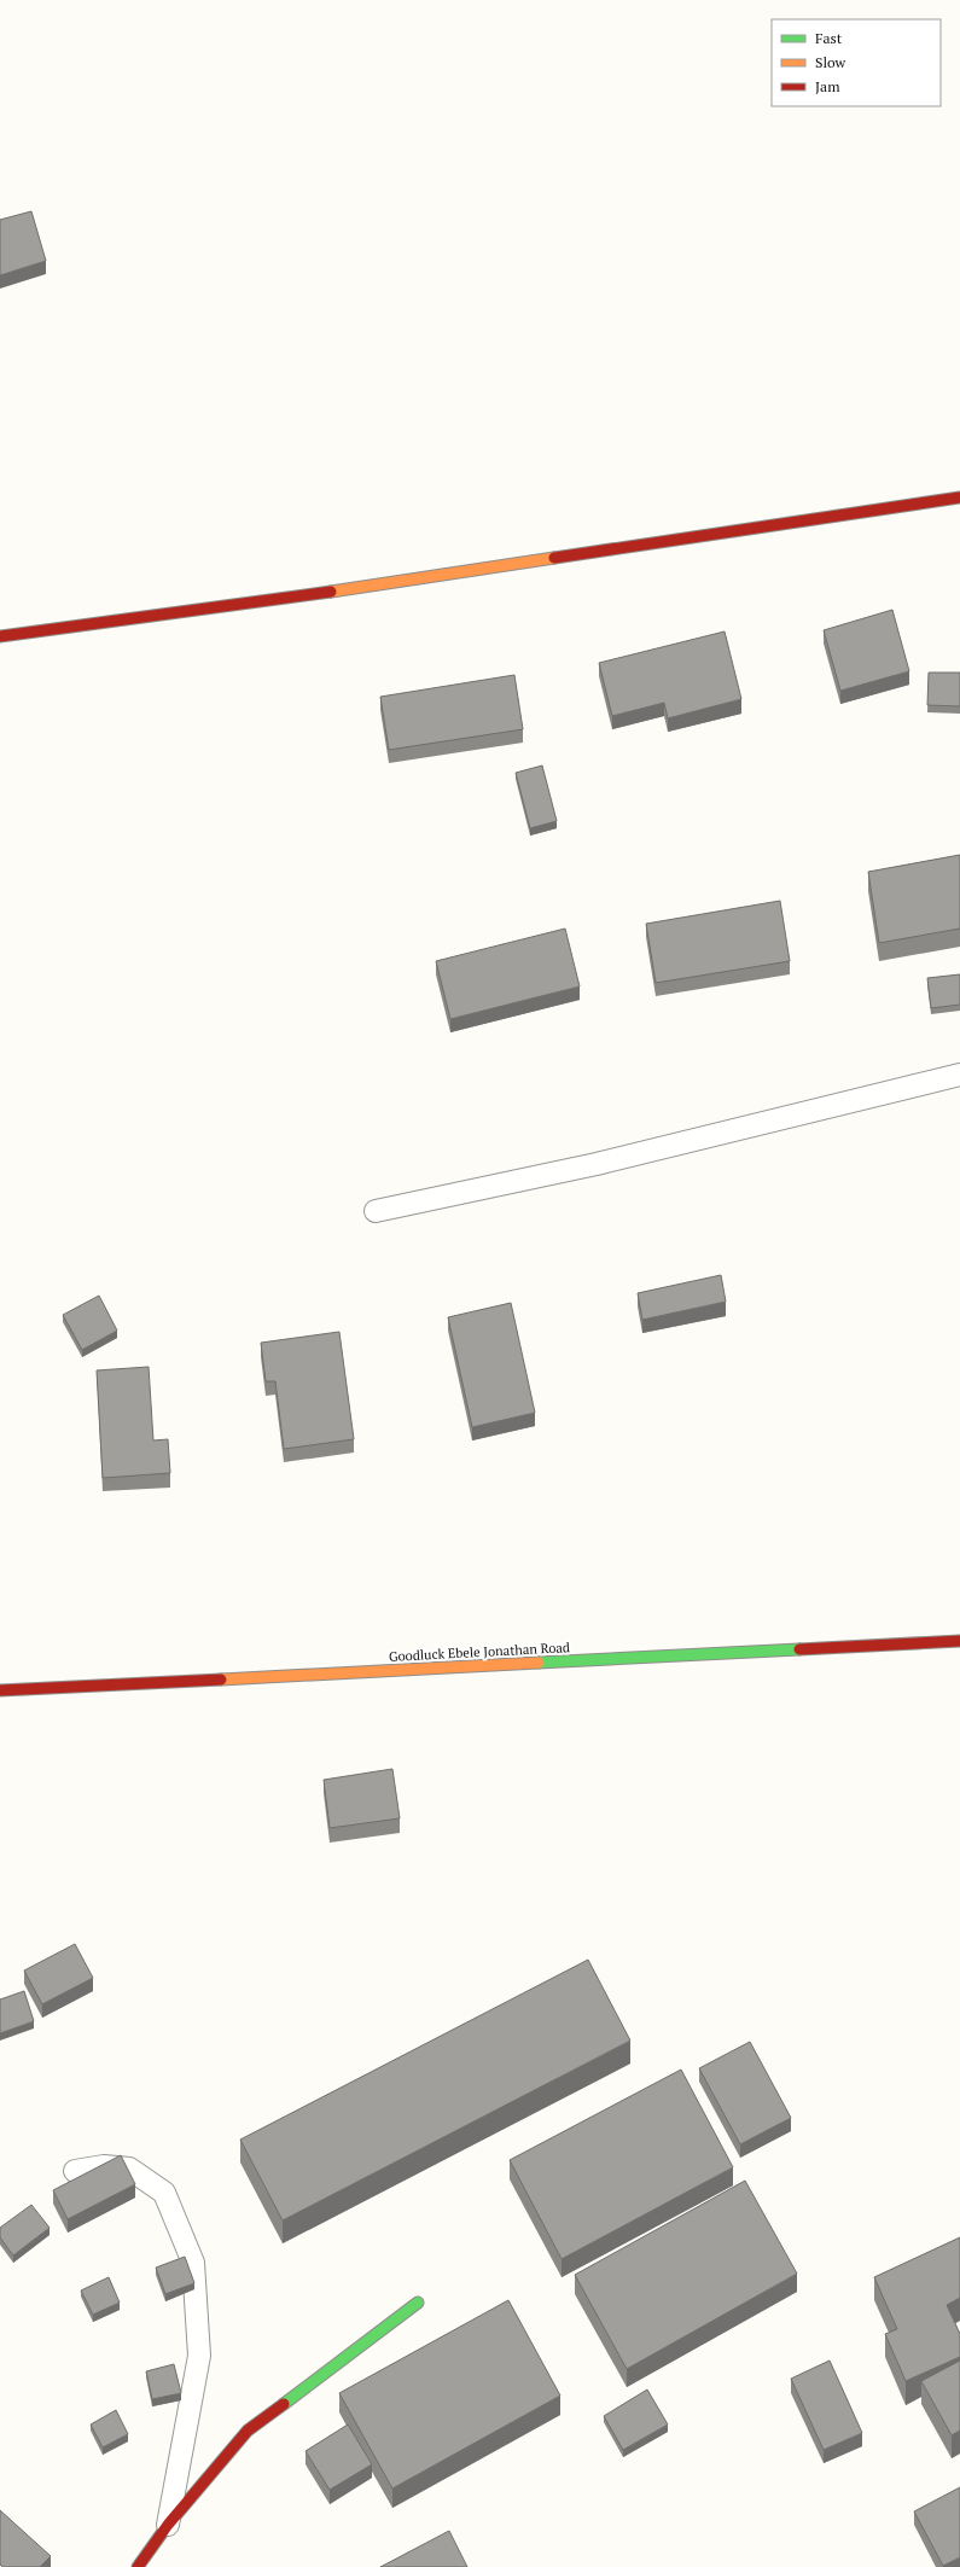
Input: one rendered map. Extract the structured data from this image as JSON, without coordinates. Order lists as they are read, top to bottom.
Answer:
{
  "streets": {
    "street": ["Goodluck Ebele Jonathan Road"]
  },
  "legend": ["Fast", "Slow", "Jam"]
}
